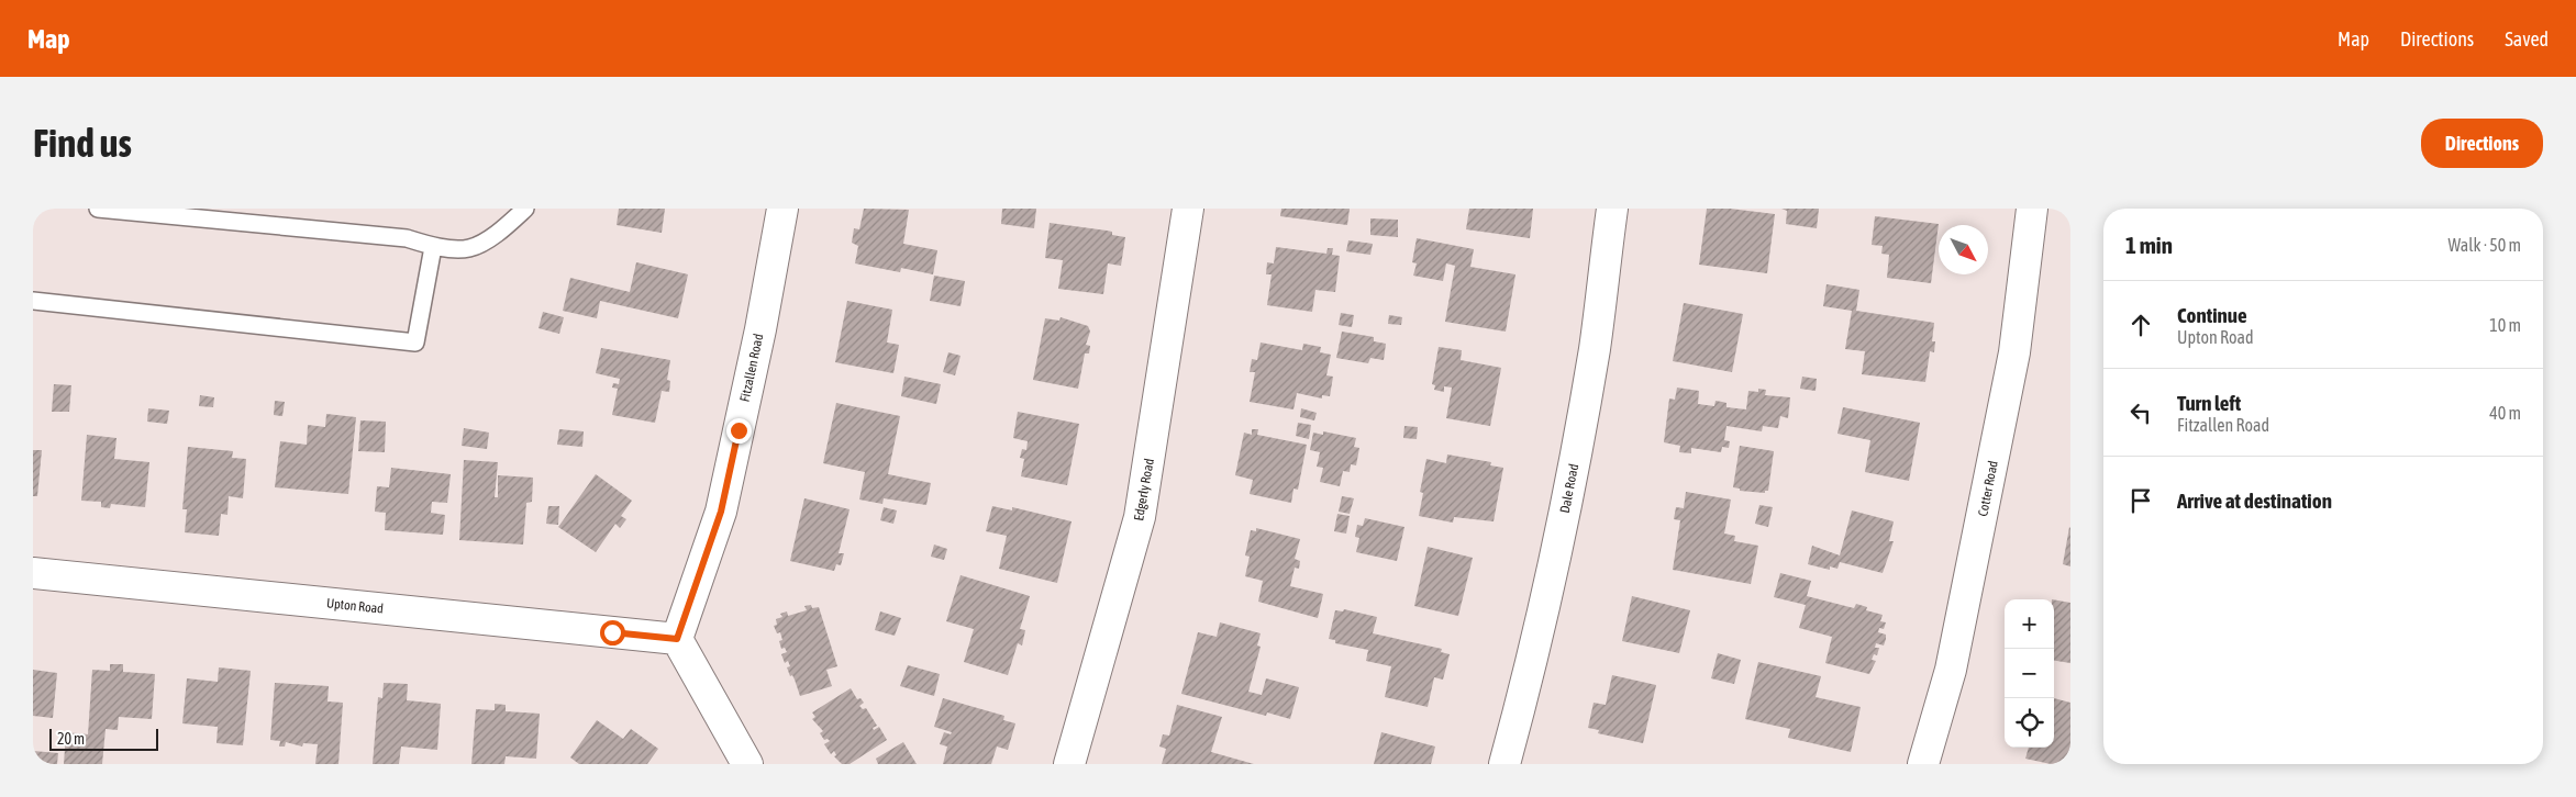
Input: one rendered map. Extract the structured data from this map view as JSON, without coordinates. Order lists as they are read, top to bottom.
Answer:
{
  "streets": {
    "street": [
      "Fitzallen Road",
      "Dale Road",
      "Cotter Road",
      "Edgerly Road",
      "Upton Road"
    ]
  },
  "crossings": [
    ["Fitzallen Road", "Upton Road"]
  ],
  "scale_bar": "20 m",
  "north": "bottom right",
  "page": {
    "header": "Map",
    "nav": ["Map", "Directions", "Saved"],
    "buttons": "Directions",
    "title": "Find us",
    "heading": ["1 min", "Walk · 50 m"],
    "list": [
      ["Continue", "Upton Road", "10 m"],
      ["Turn left", "Fitzallen Road", "40 m"],
      "Arrive at destination"
    ],
    "map_buttons": ["+", "−"],
    "scale": "20 m"
  }
}
